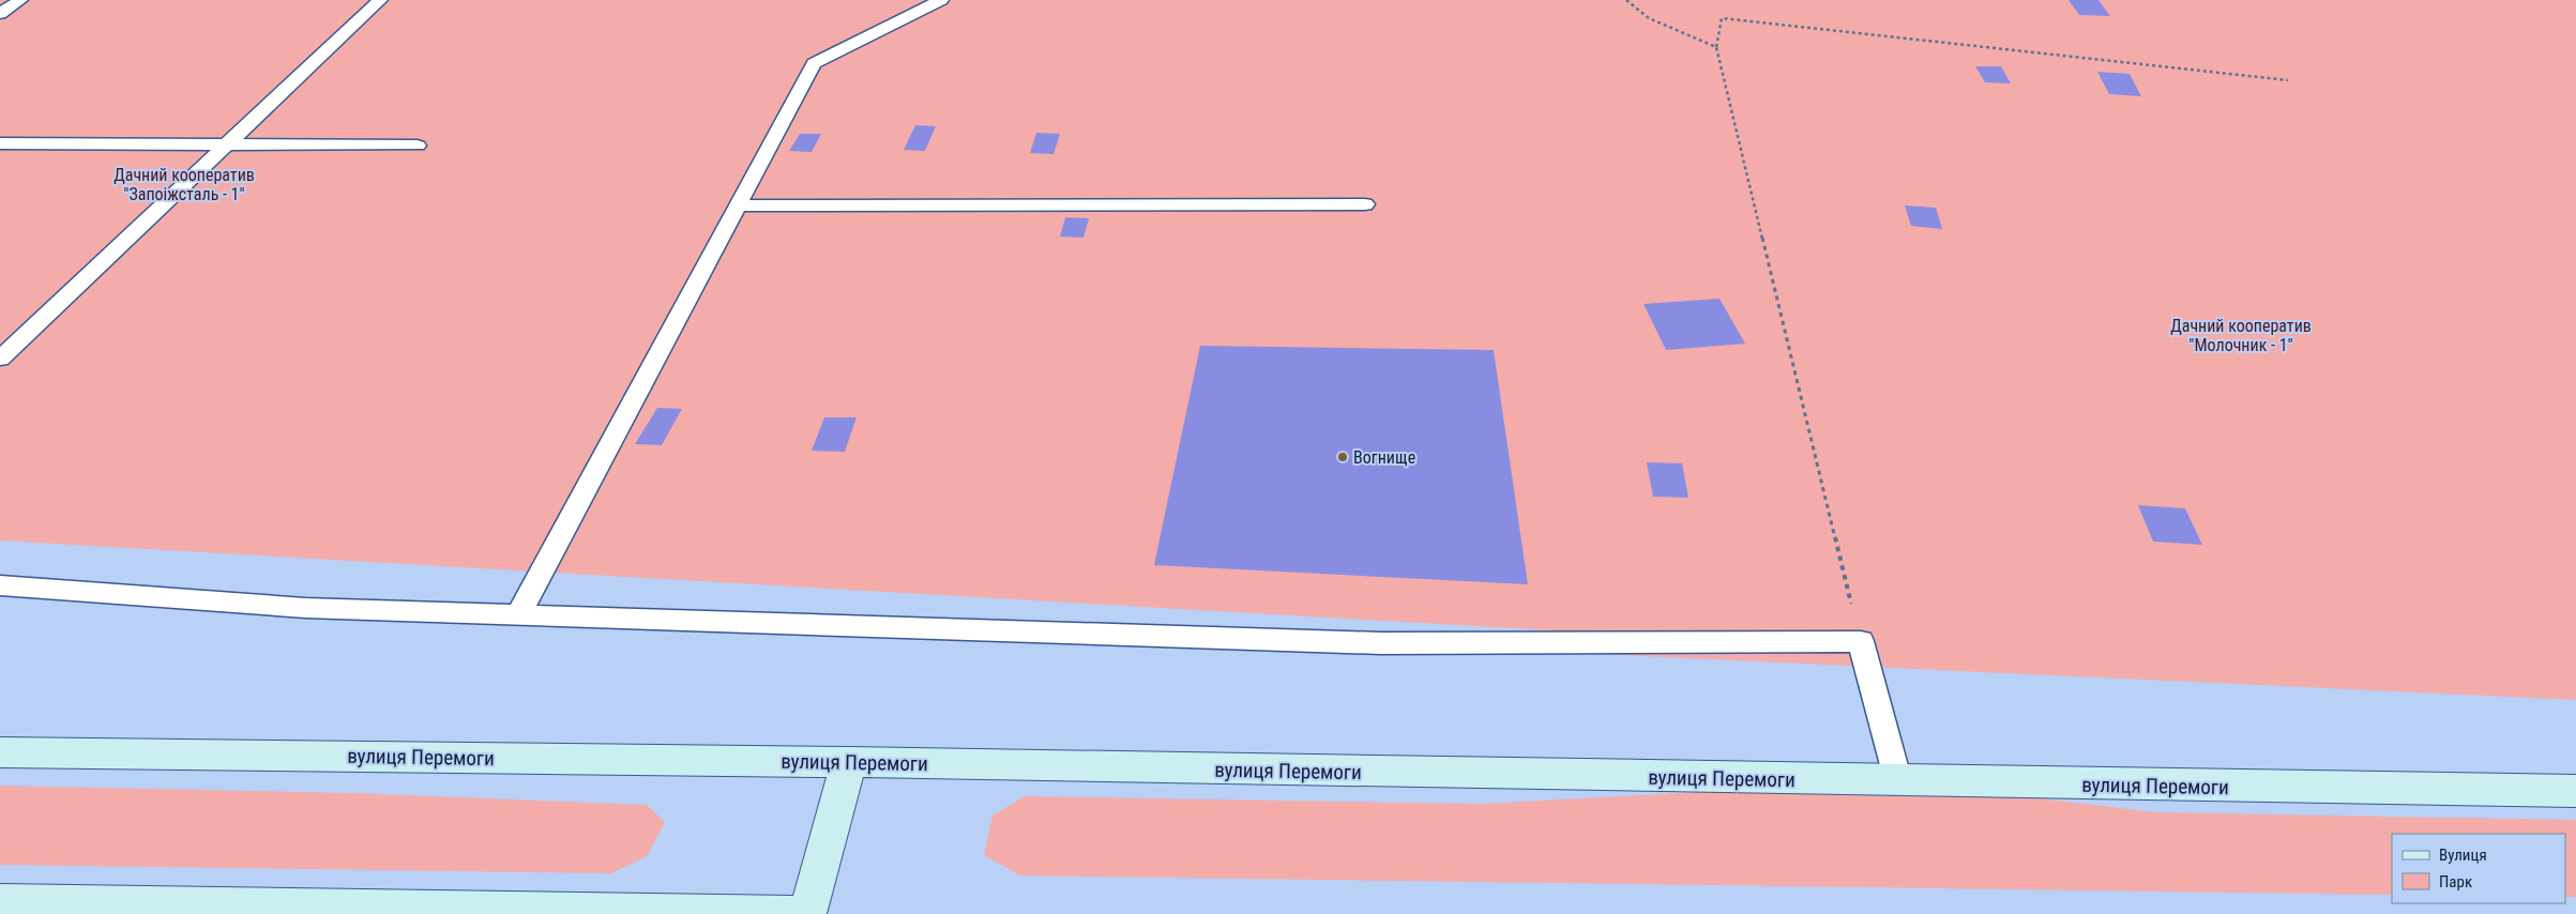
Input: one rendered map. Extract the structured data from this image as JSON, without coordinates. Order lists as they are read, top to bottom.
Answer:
{
  "streets": {
    "main road": ["вулиця Перемоги"]
  },
  "parks": ["Дачний кооператив \"Запоіжсталь - 1\"", "Дачний кооператив \"Молочник - 1\""],
  "places": ["Вогнище"],
  "legend": ["Вулиця", "Парк"]
}
